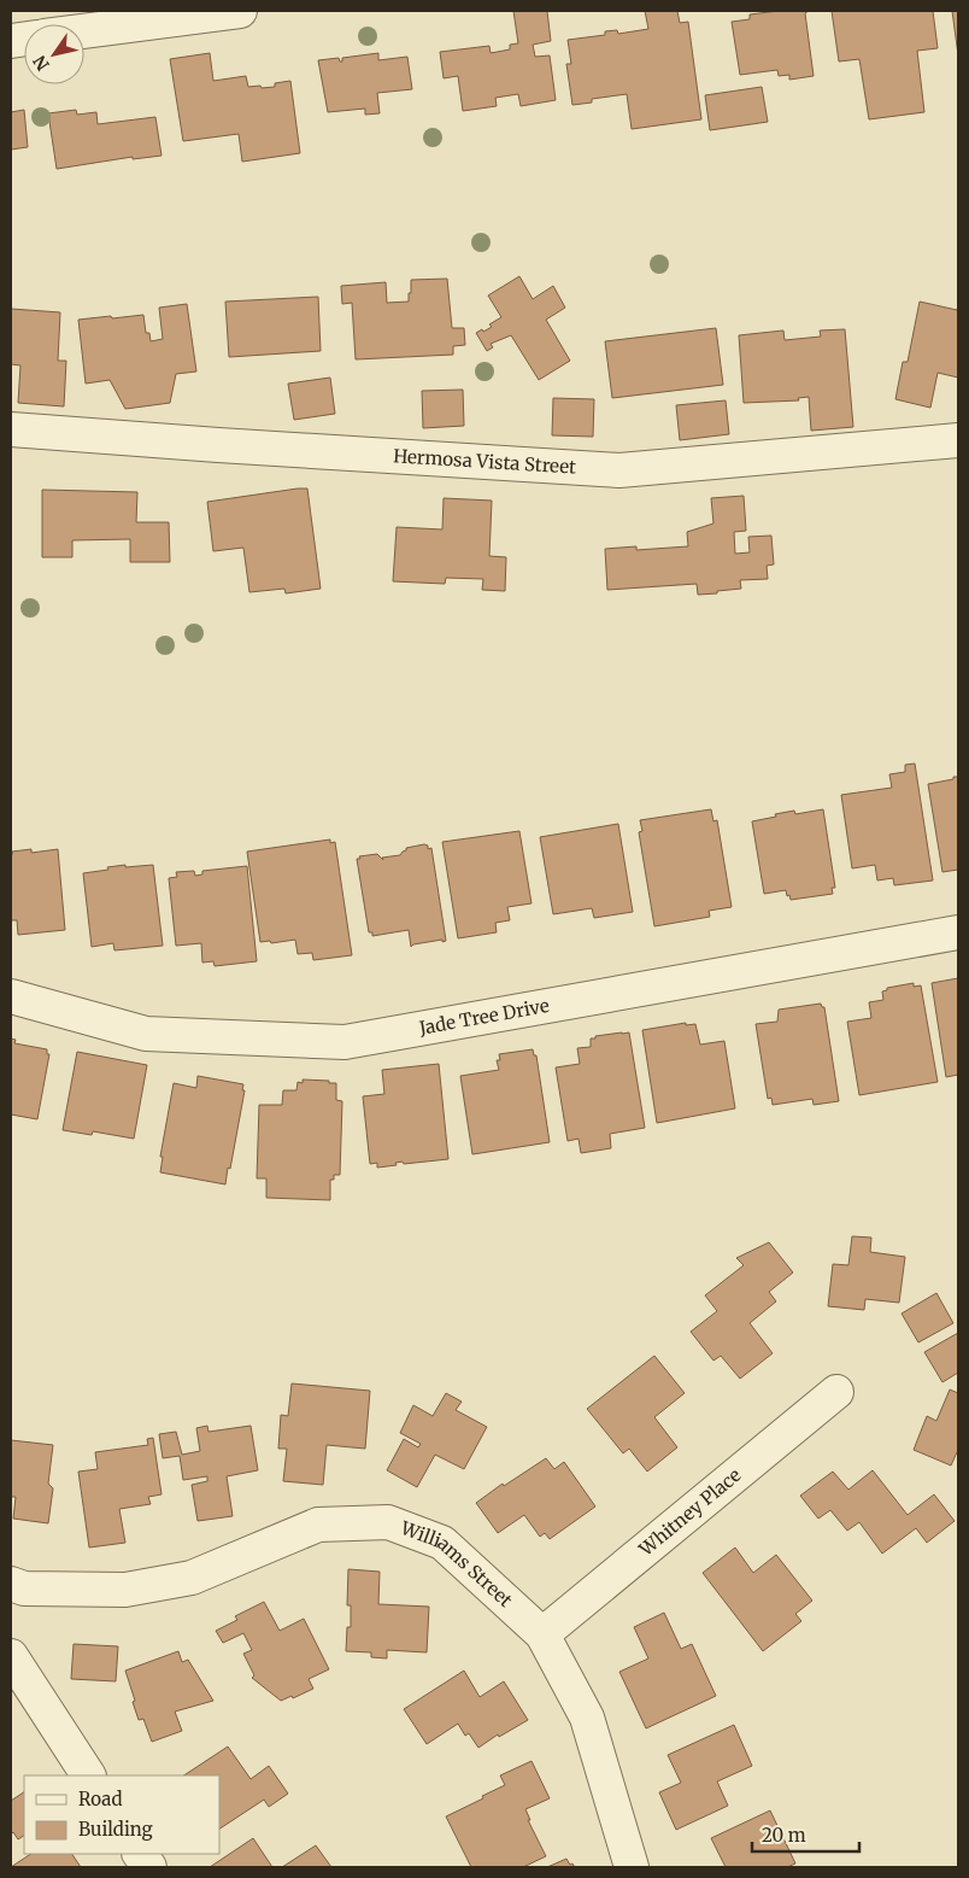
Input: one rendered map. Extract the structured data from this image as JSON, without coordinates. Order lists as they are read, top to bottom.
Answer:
{
  "streets": {
    "street": [
      "Hermosa Vista Street",
      "Jade Tree Drive",
      "Whitney Place",
      "Williams Street"
    ]
  },
  "crossings": [
    ["Whitney Place", "Williams Street"]
  ],
  "legend": ["Road", "Building"],
  "scale_bar": "20 m",
  "north": "bottom left"
}
